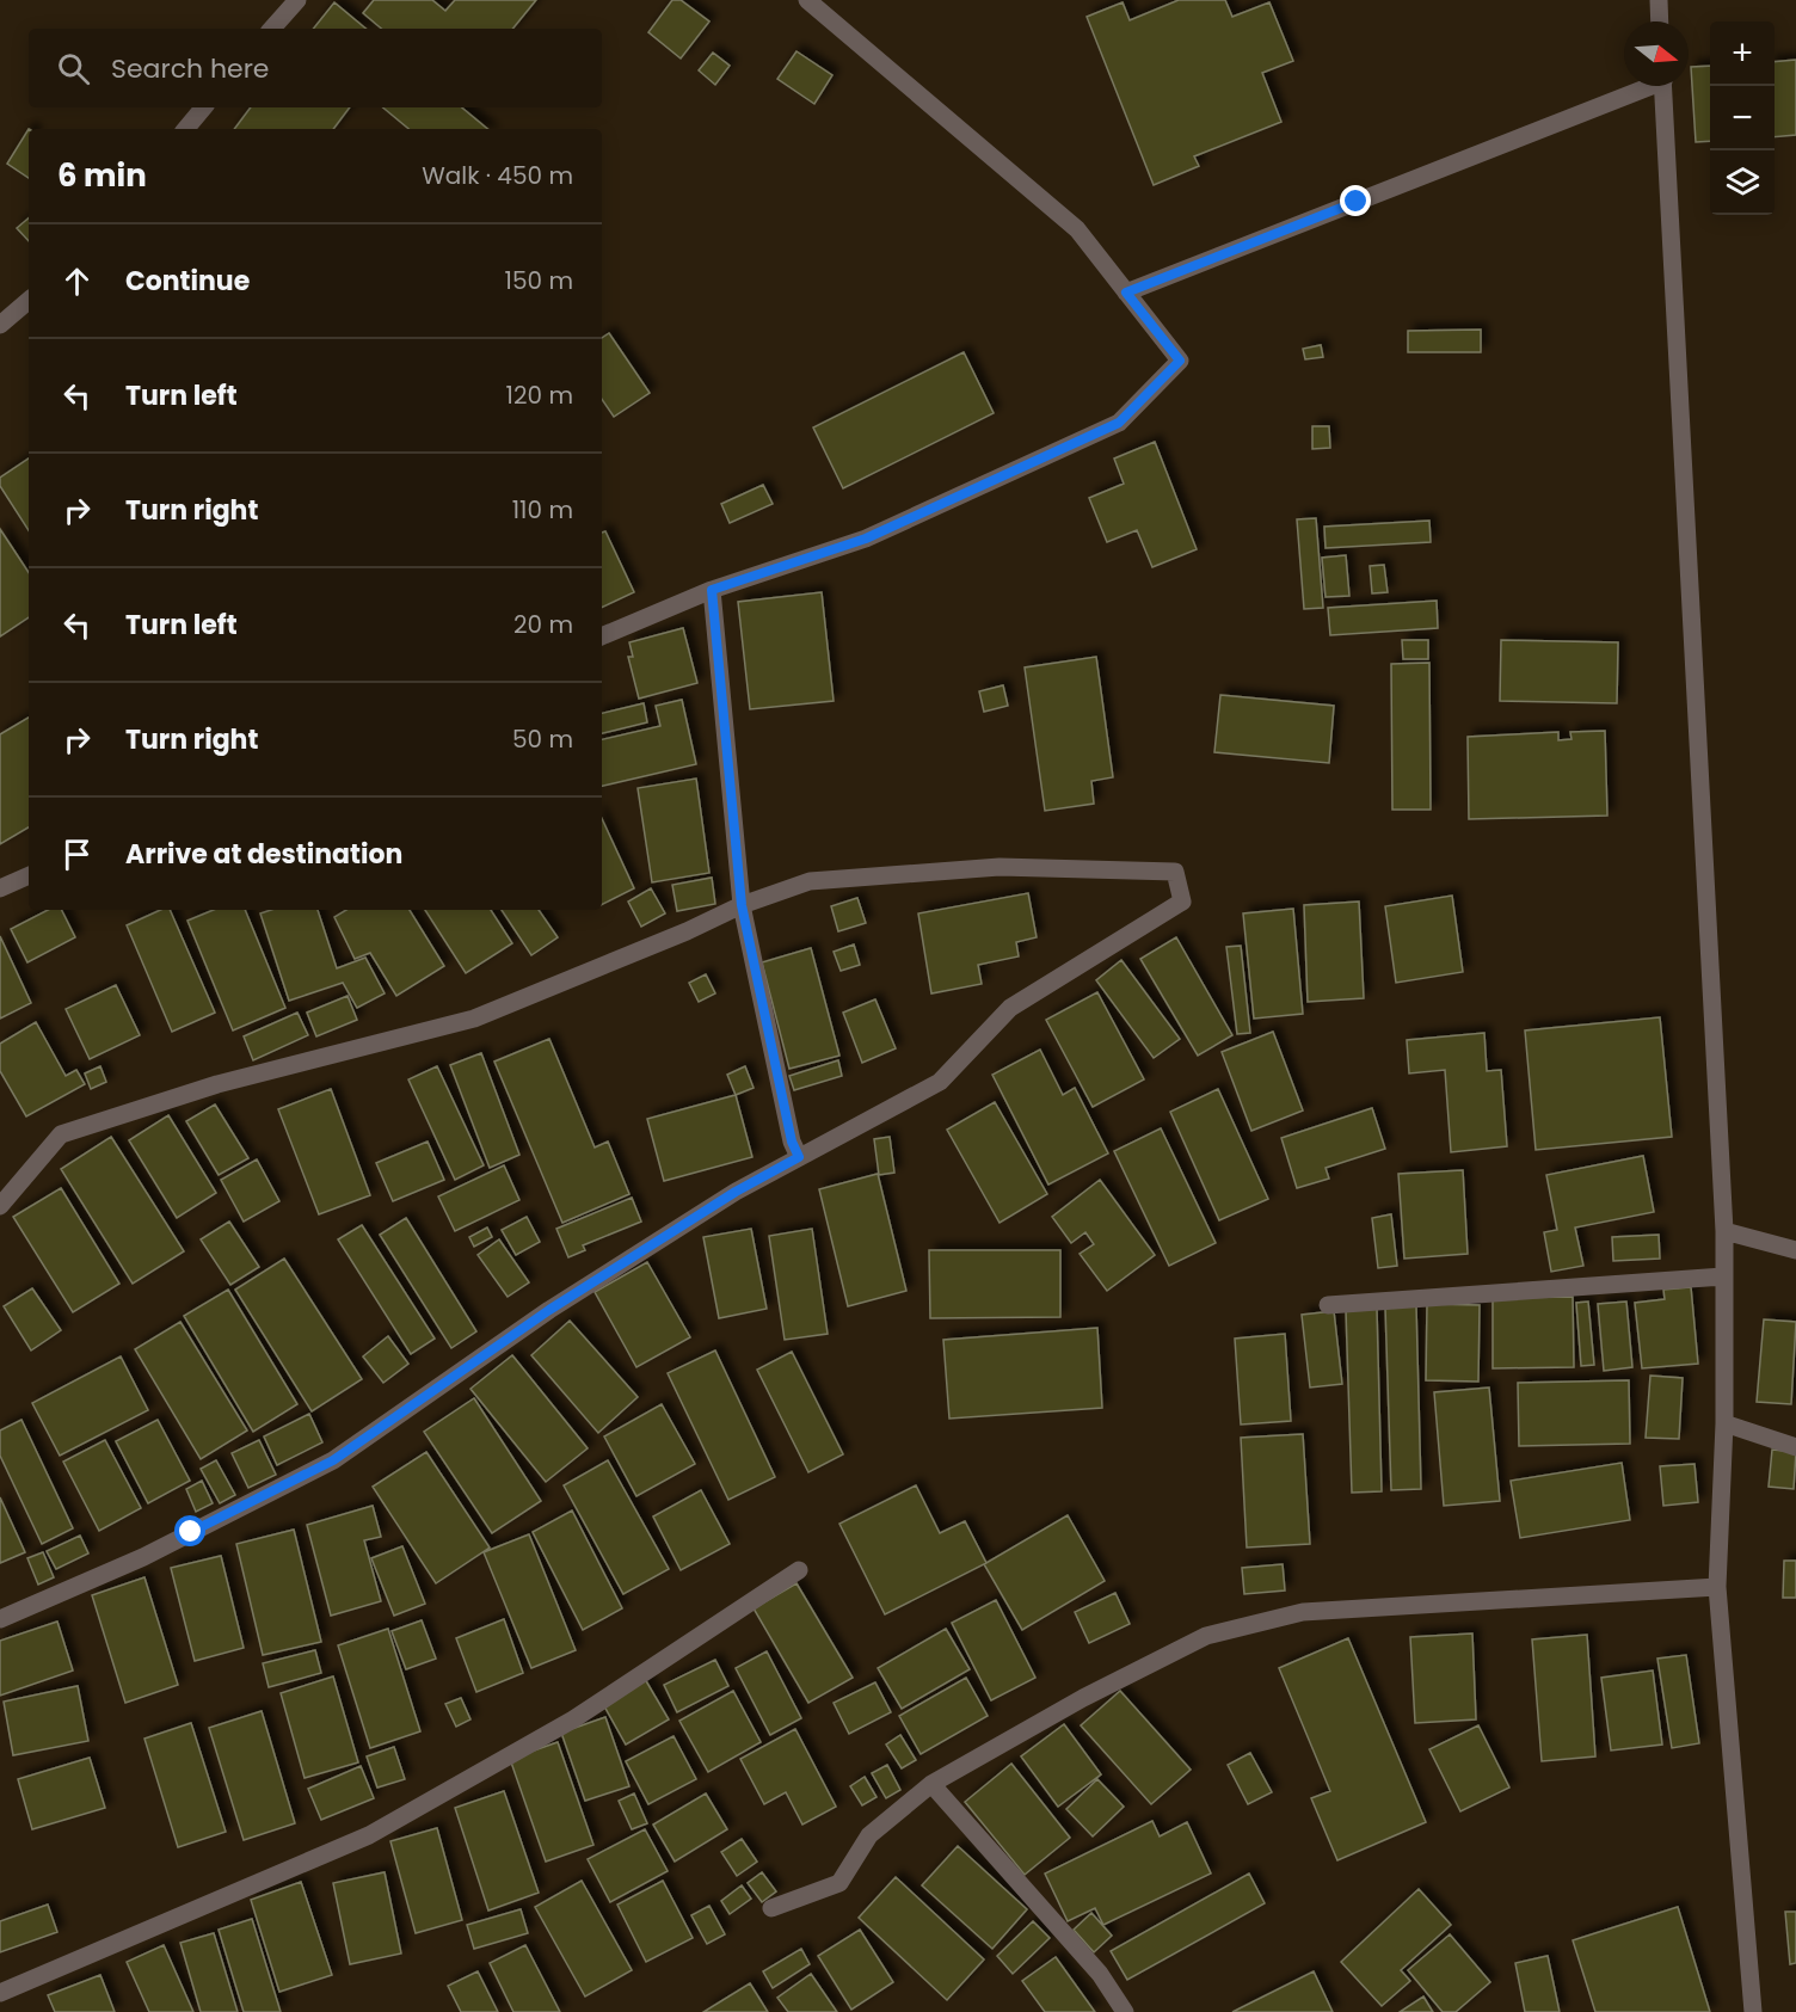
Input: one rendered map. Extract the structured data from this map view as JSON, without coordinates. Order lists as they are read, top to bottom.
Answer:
{
  "north": "right",
  "page": {
    "map_buttons": ["+", "−"],
    "search": "Search here",
    "heading": ["6 min", "Walk · 450 m"],
    "list": [
      ["Continue", "150 m"],
      ["Turn left", "120 m"],
      ["Turn right", "110 m"],
      ["Turn left", "20 m"],
      ["Turn right", "50 m"],
      "Arrive at destination"
    ]
  }
}
